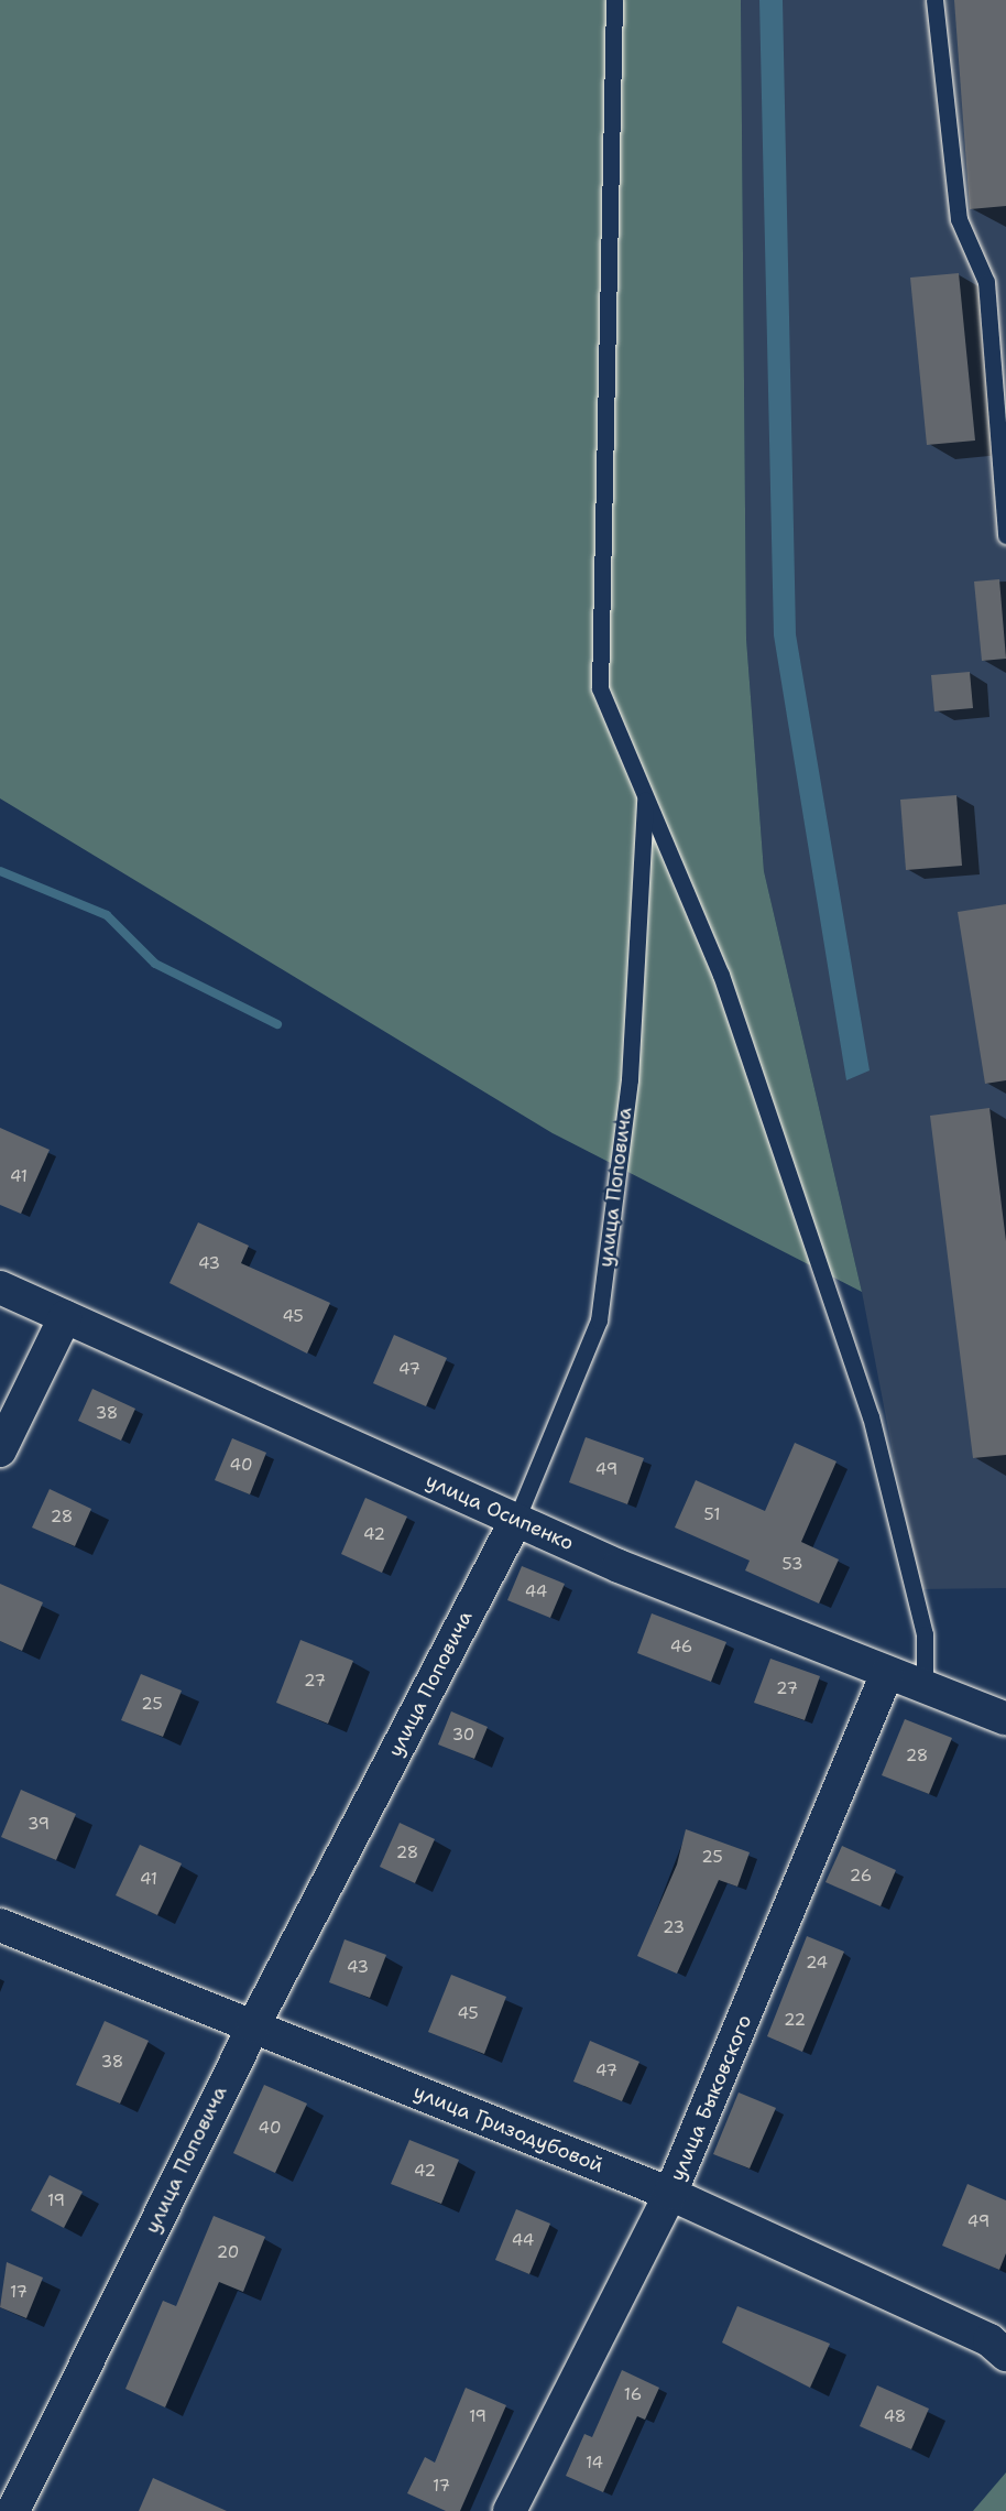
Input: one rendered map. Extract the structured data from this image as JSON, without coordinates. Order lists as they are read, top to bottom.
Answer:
{
  "streets": {
    "street": [
      "улица Поповича",
      "улица Осипенко",
      "улица Быковского",
      "улица Гризодубовой"
    ]
  },
  "crossings": [
    ["улица Поповича", "улица Осипенко"],
    ["улица Поповича", "улица Гризодубовой"],
    ["улица Осипенко", "улица Быковского"],
    ["улица Быковского", "улица Гризодубовой"]
  ],
  "house_numbers": [
    "41",
    "43",
    "45",
    "47",
    "38",
    "40",
    "49",
    "51",
    "28",
    "42",
    "53",
    "44",
    "46",
    "27",
    "27",
    "25",
    "30",
    "28",
    "39",
    "28",
    "25",
    "26",
    "41",
    "23",
    "24",
    "43",
    "45",
    "22",
    "38",
    "47",
    "40",
    "42",
    "19",
    "49",
    "44",
    "20",
    "17",
    "16",
    "19",
    "48",
    "14",
    "17"
  ]
}
